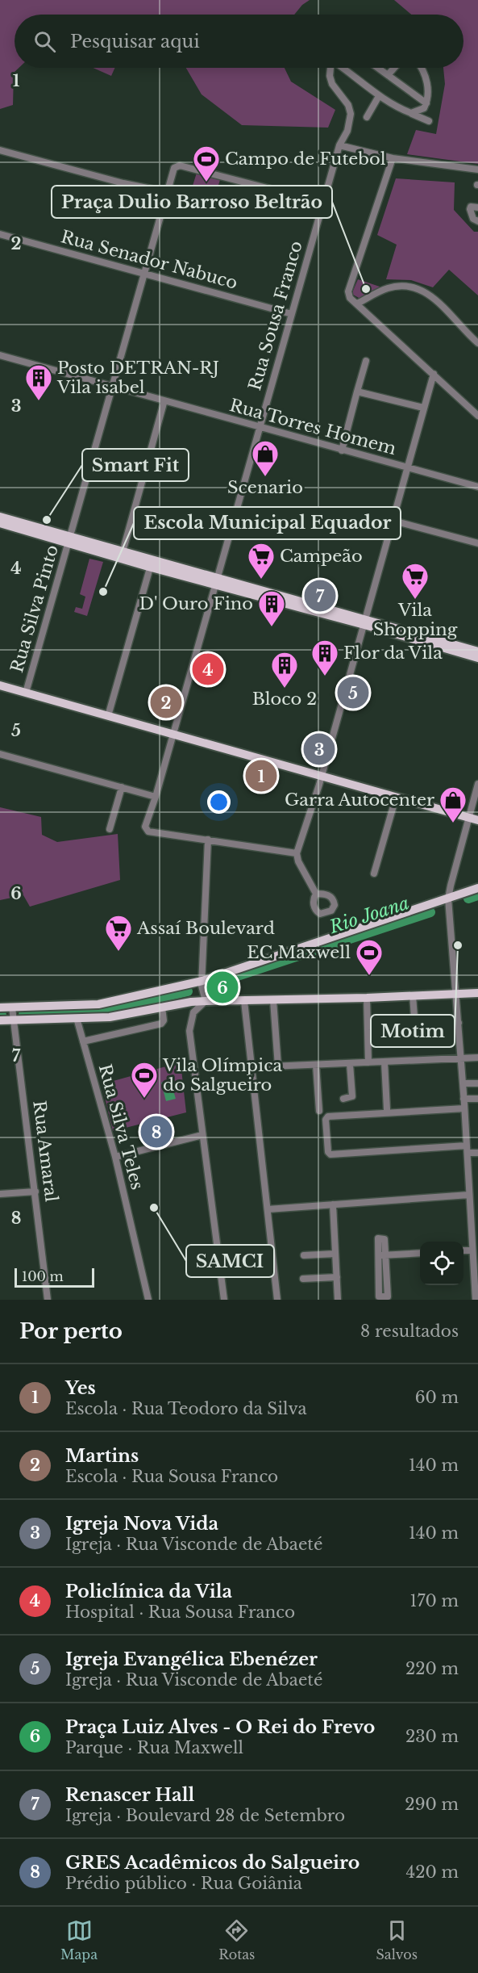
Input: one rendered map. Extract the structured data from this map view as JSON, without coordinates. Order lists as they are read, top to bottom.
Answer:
{
  "streets": {
    "street": [
      "Rua Senador Nabuco",
      "Rua Sousa Franco",
      "Rua Torres Homem",
      "Rua Silva Pinto",
      "Rua Silva Teles",
      "Rua Amaral"
    ]
  },
  "crossings": [
    ["Rua Senador Nabuco", "Rua Sousa Franco"],
    ["Rua Senador Nabuco", "Rua Silva Pinto"],
    ["Rua Sousa Franco", "Rua Torres Homem"],
    ["Rua Sousa Franco", "Rua Silva Pinto"],
    ["Rua Torres Homem", "Rua Silva Pinto"]
  ],
  "water": ["Rio Joana"],
  "places": {
    "sports": ["Campo de Futebol", "EC Maxwell", "Vila Olímpica do Salgueiro"],
    "other": [
      "Praça Dulio Barroso Beltrão",
      "Smart Fit",
      "Escola Municipal Equador",
      "Motim",
      "SAMCI"
    ],
    "building": [
      "Posto DETRAN-RJ Vila isabel",
      "D' Ouro Fino",
      "Flor da Vila",
      "Bloco 2"
    ],
    "shop": ["Scenario", "Garra Autocenter"],
    "supermarket": ["Campeão", "Vila Shopping", "Assaí Boulevard"]
  },
  "scale_bar": "100 m",
  "page": {
    "search": "Pesquisar aqui",
    "pins": [
      "7",
      "4",
      "5",
      "2",
      "3",
      "1",
      "6",
      "8"
    ],
    "scale": "100 m",
    "heading": ["Por perto", "8 resultados"],
    "list": [
      {
        "mark": "1",
        "name": "Yes",
        "note": "Escola · Rua Teodoro da Silva",
        "value": "60 m"
      },
      {
        "mark": "2",
        "name": "Martins",
        "note": "Escola · Rua Sousa Franco",
        "value": "140 m"
      },
      {
        "mark": "3",
        "name": "Igreja Nova Vida",
        "note": "Igreja · Rua Visconde de Abaeté",
        "value": "140 m"
      },
      {
        "mark": "4",
        "name": "Policlínica da Vila",
        "note": "Hospital · Rua Sousa Franco",
        "value": "170 m"
      },
      {
        "mark": "5",
        "name": "Igreja Evangélica Ebenézer",
        "note": "Igreja · Rua Visconde de Abaeté",
        "value": "220 m"
      },
      {
        "mark": "6",
        "name": "Praça Luiz Alves - O Rei do Frevo",
        "note": "Parque · Rua Maxwell",
        "value": "230 m"
      },
      {
        "mark": "7",
        "name": "Renascer Hall",
        "note": "Igreja · Boulevard 28 de Setembro",
        "value": "290 m"
      },
      {
        "mark": "8",
        "name": "GRES Acadêmicos do Salgueiro",
        "note": "Prédio público · Rua Goiânia",
        "value": "420 m"
      }
    ],
    "nav": ["Mapa", "Rotas", "Salvos"]
  },
  "grid": {
    "rows": [
      "1",
      "2",
      "3",
      "4",
      "5",
      "6",
      "7",
      "8"
    ]
  }
}
